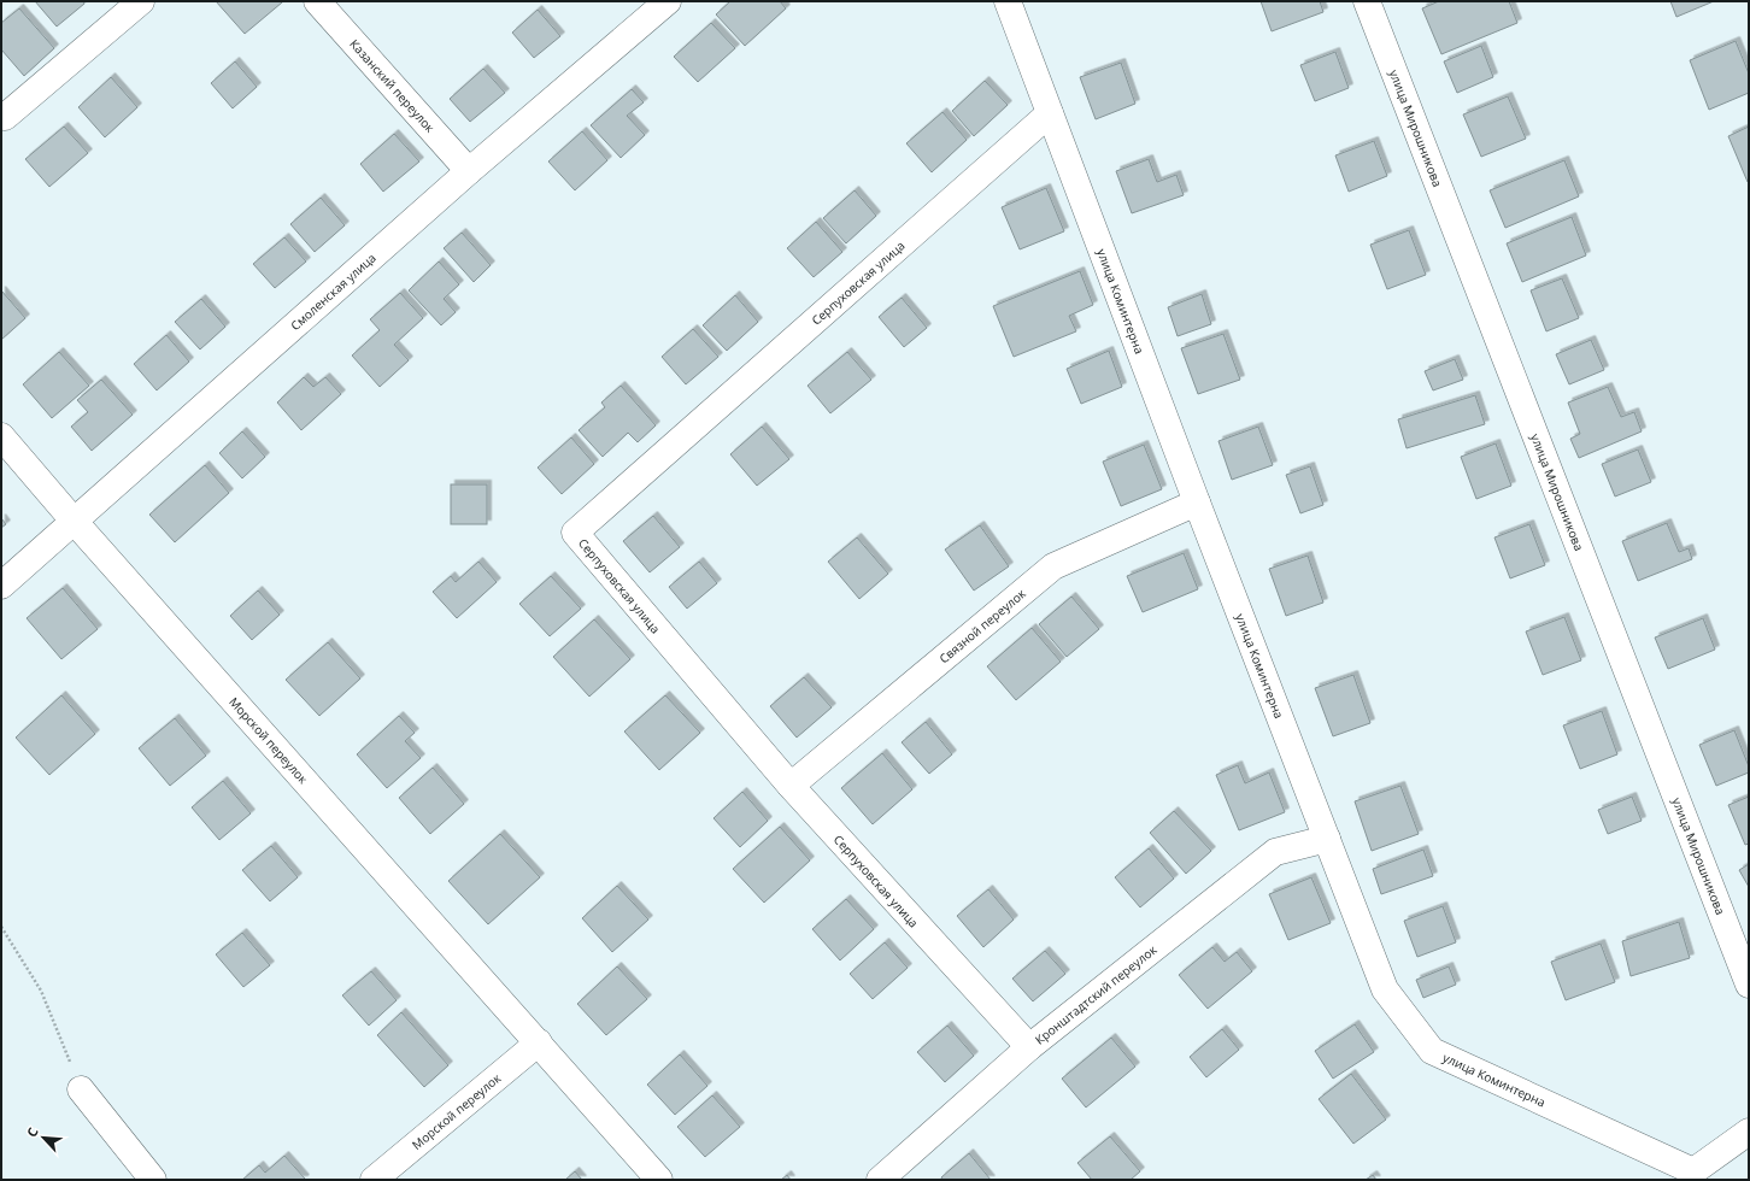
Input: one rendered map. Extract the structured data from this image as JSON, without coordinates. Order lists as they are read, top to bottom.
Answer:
{
  "streets": {
    "street": [
      "Казанский переулок",
      "улица Мирошникова",
      "Серпуховская улица",
      "Смоленская улица",
      "улица Коминтерна",
      "Связной переулок",
      "Морской переулок",
      "Кронштадтский переулок"
    ]
  },
  "crossings": [
    ["Казанский переулок", "Смоленская улица"],
    ["Серпуховская улица", "улица Коминтерна"],
    ["Серпуховская улица", "Связной переулок"],
    ["Серпуховская улица", "Кронштадтский переулок"],
    ["Смоленская улица", "Морской переулок"],
    ["улица Коминтерна", "Связной переулок"],
    ["улица Коминтерна", "Кронштадтский переулок"]
  ],
  "north": "top left"
}
